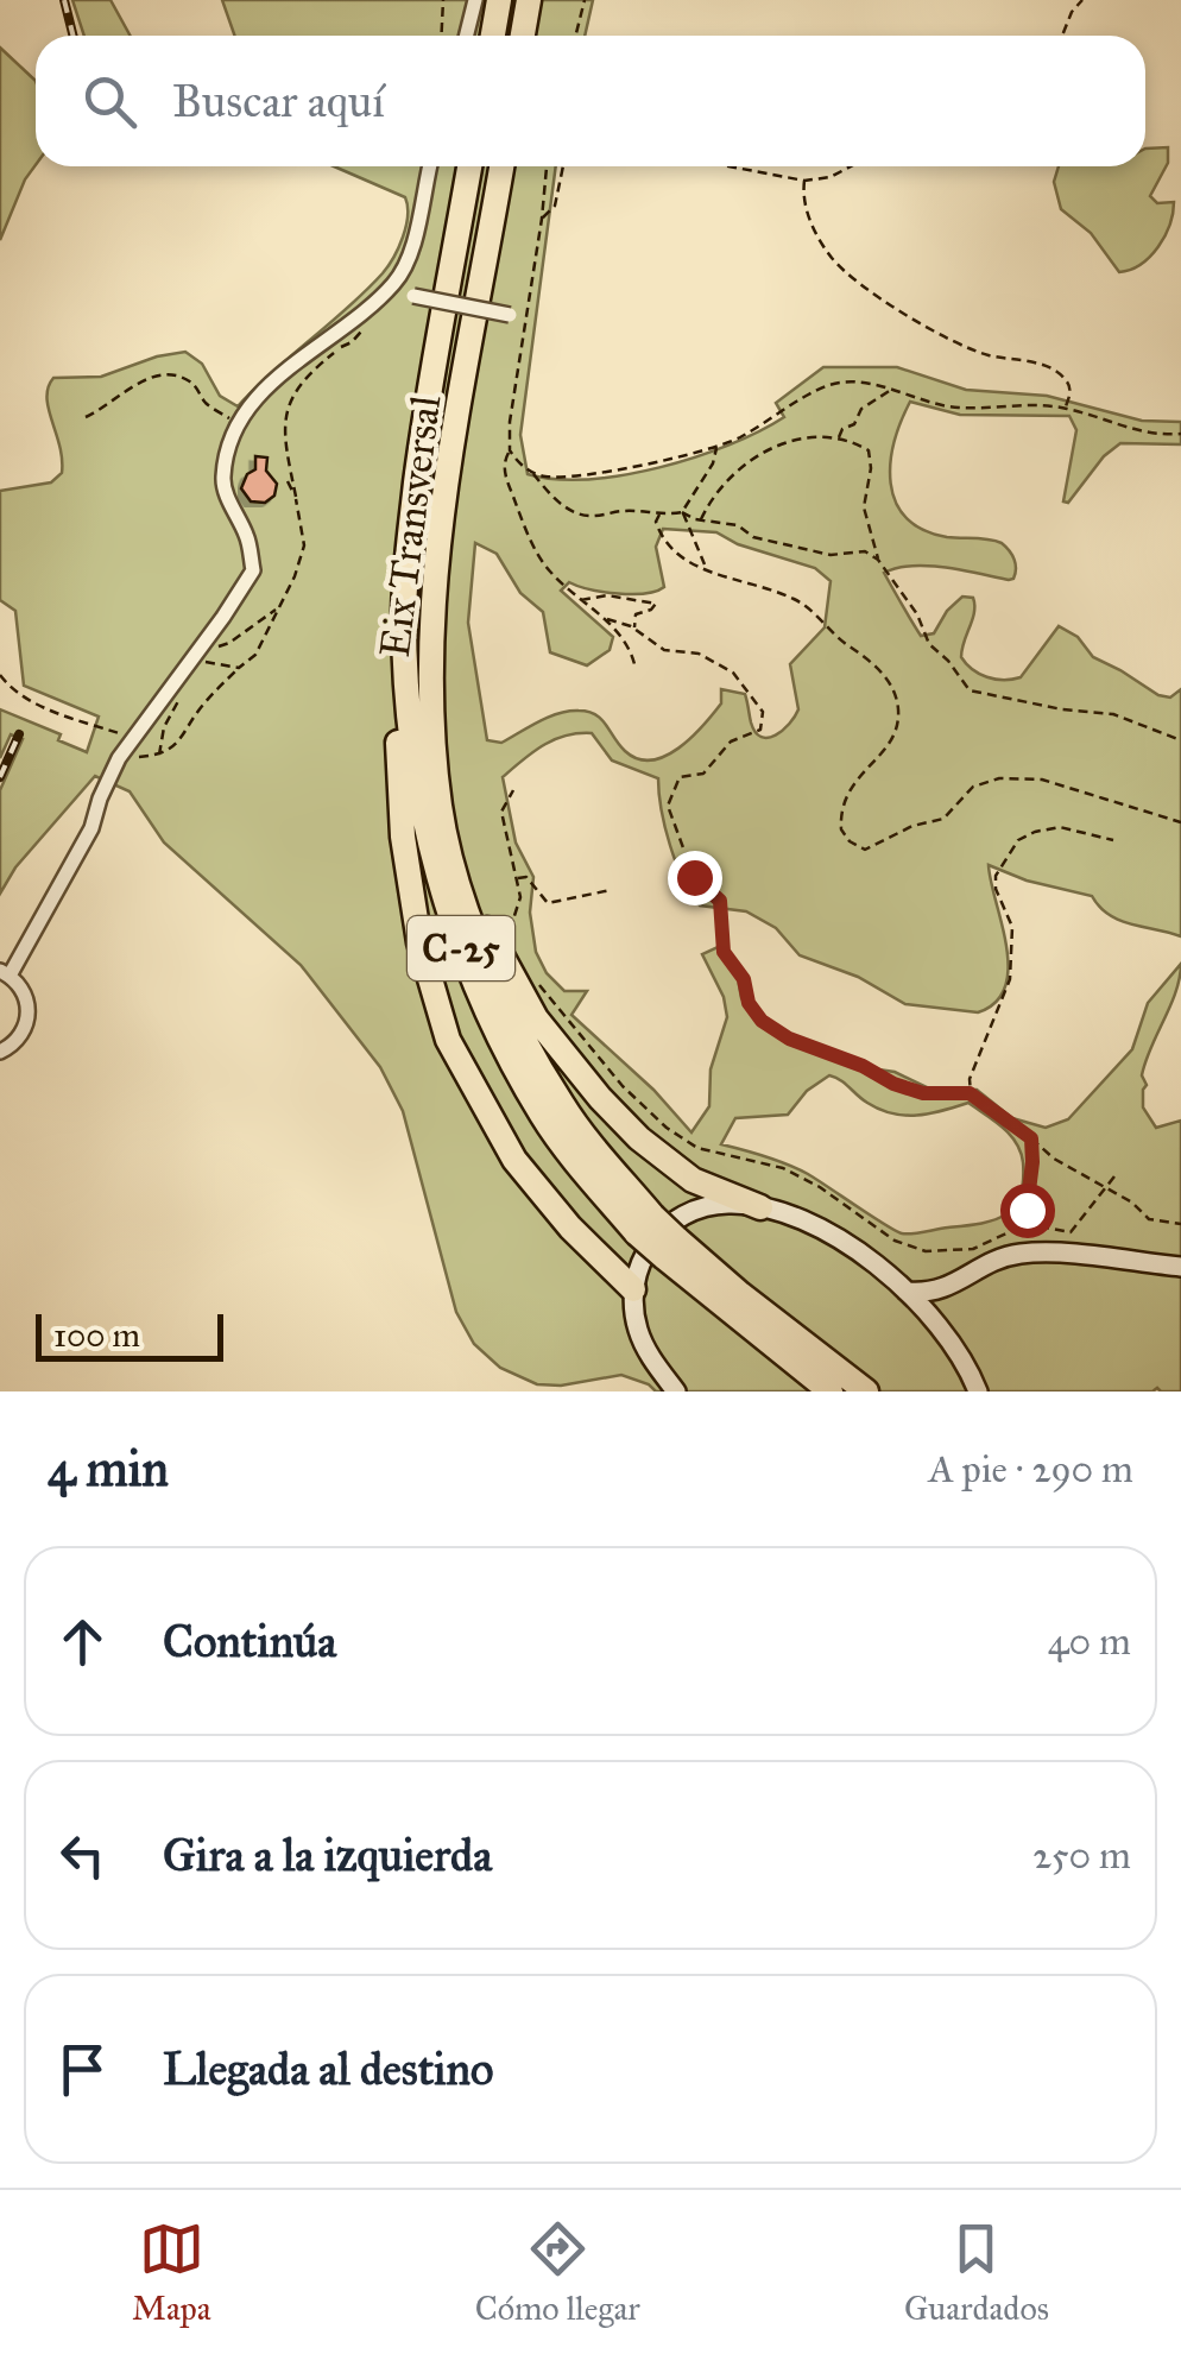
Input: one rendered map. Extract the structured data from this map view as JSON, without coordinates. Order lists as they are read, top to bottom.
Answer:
{
  "streets": {
    "highway": ["Eix Transversal", "C-25"]
  },
  "scale_bar": "100 m",
  "page": {
    "search": "Buscar aquí",
    "scale": "100 m",
    "heading": ["4 min", "A pie · 290 m"],
    "list": [
      ["Continúa", "40 m"],
      ["Gira a la izquierda", "250 m"],
      "Llegada al destino"
    ],
    "nav": ["Mapa", "Cómo llegar", "Guardados"]
  }
}
